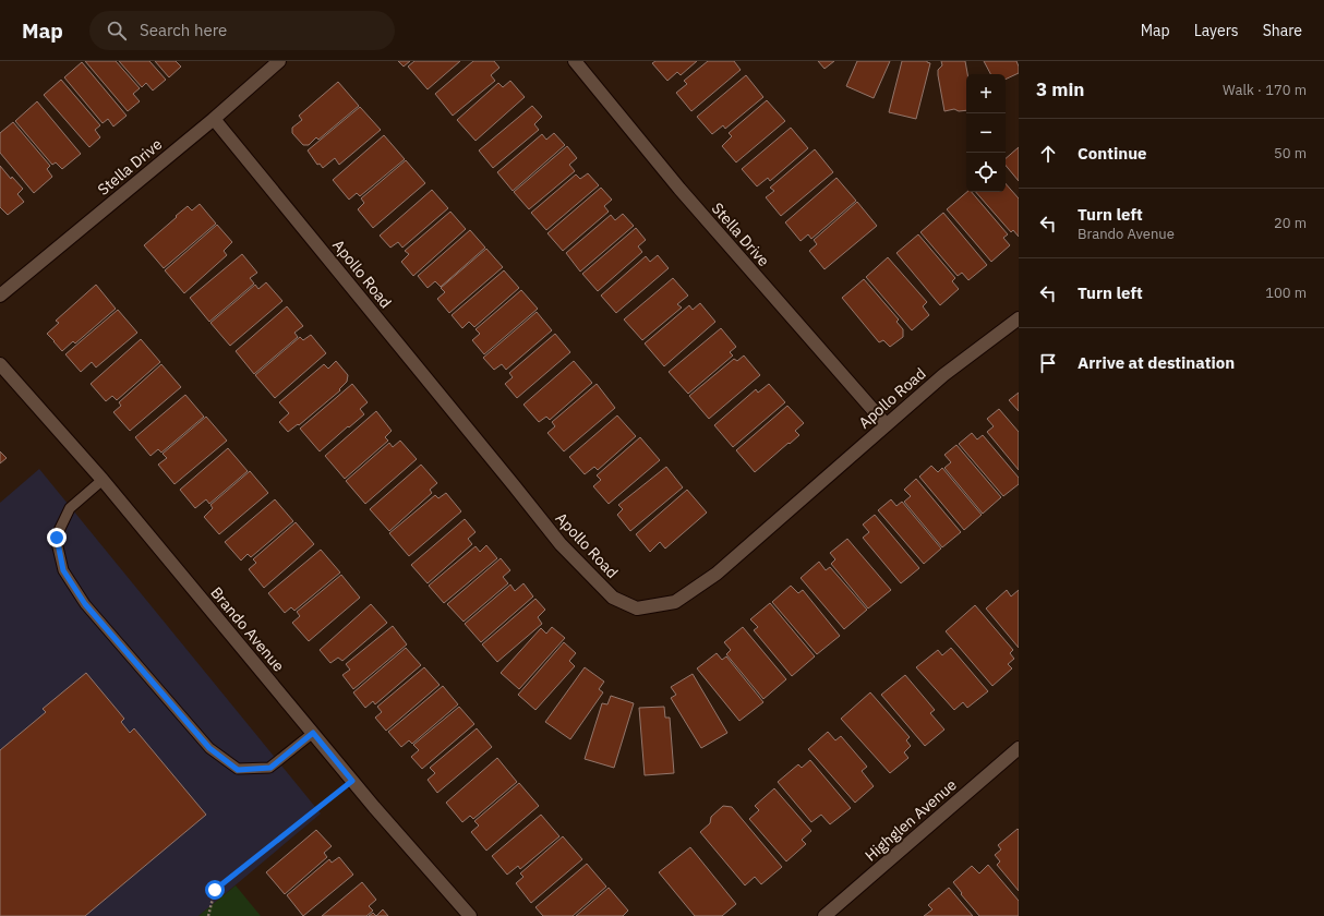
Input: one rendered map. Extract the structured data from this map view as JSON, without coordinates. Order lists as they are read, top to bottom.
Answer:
{
  "streets": {
    "street": [
      "Stella Drive",
      "Apollo Road",
      "Brando Avenue",
      "Highglen Avenue"
    ]
  },
  "crossings": [
    ["Stella Drive", "Apollo Road"]
  ],
  "page": {
    "header": "Map",
    "search": "Search here",
    "nav": ["Map", "Layers", "Share"],
    "heading": ["3 min", "Walk · 170 m"],
    "map_buttons": ["+", "−"],
    "list": [
      ["Continue", "50 m"],
      ["Turn left", "Brando Avenue", "20 m"],
      ["Turn left", "100 m"],
      "Arrive at destination"
    ]
  }
}
